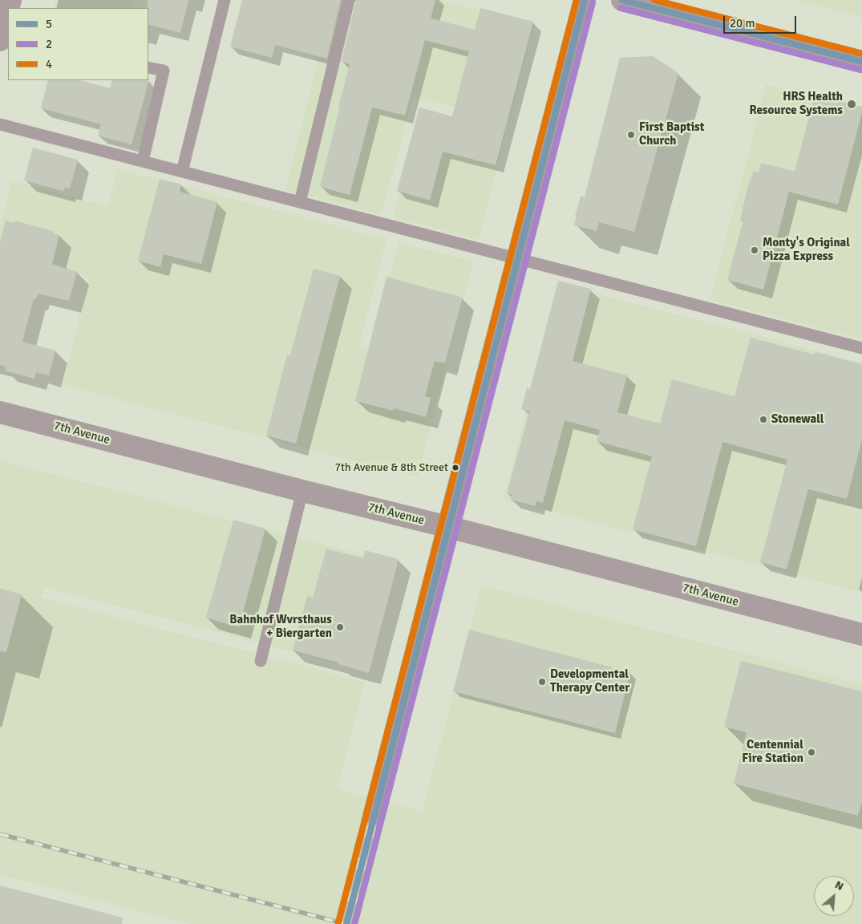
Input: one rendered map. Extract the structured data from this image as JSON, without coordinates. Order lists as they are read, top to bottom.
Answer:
{
  "streets": {
    "street": ["7th Avenue"]
  },
  "places": [
    "HRS Health Resource Systems",
    "First Baptist Church",
    "Monty's Original Pizza Express",
    "Stonewall",
    "7th Avenue & 8th Street",
    "Bahnhof Wvrsthaus + Biergarten",
    "Developmental Therapy Center",
    "Centennial Fire Station"
  ],
  "lines": ["transit line 5", "transit line 4", "transit line 2"],
  "legend": ["5", "2", "4"],
  "scale_bar": "20 m",
  "north": "top right"
}
